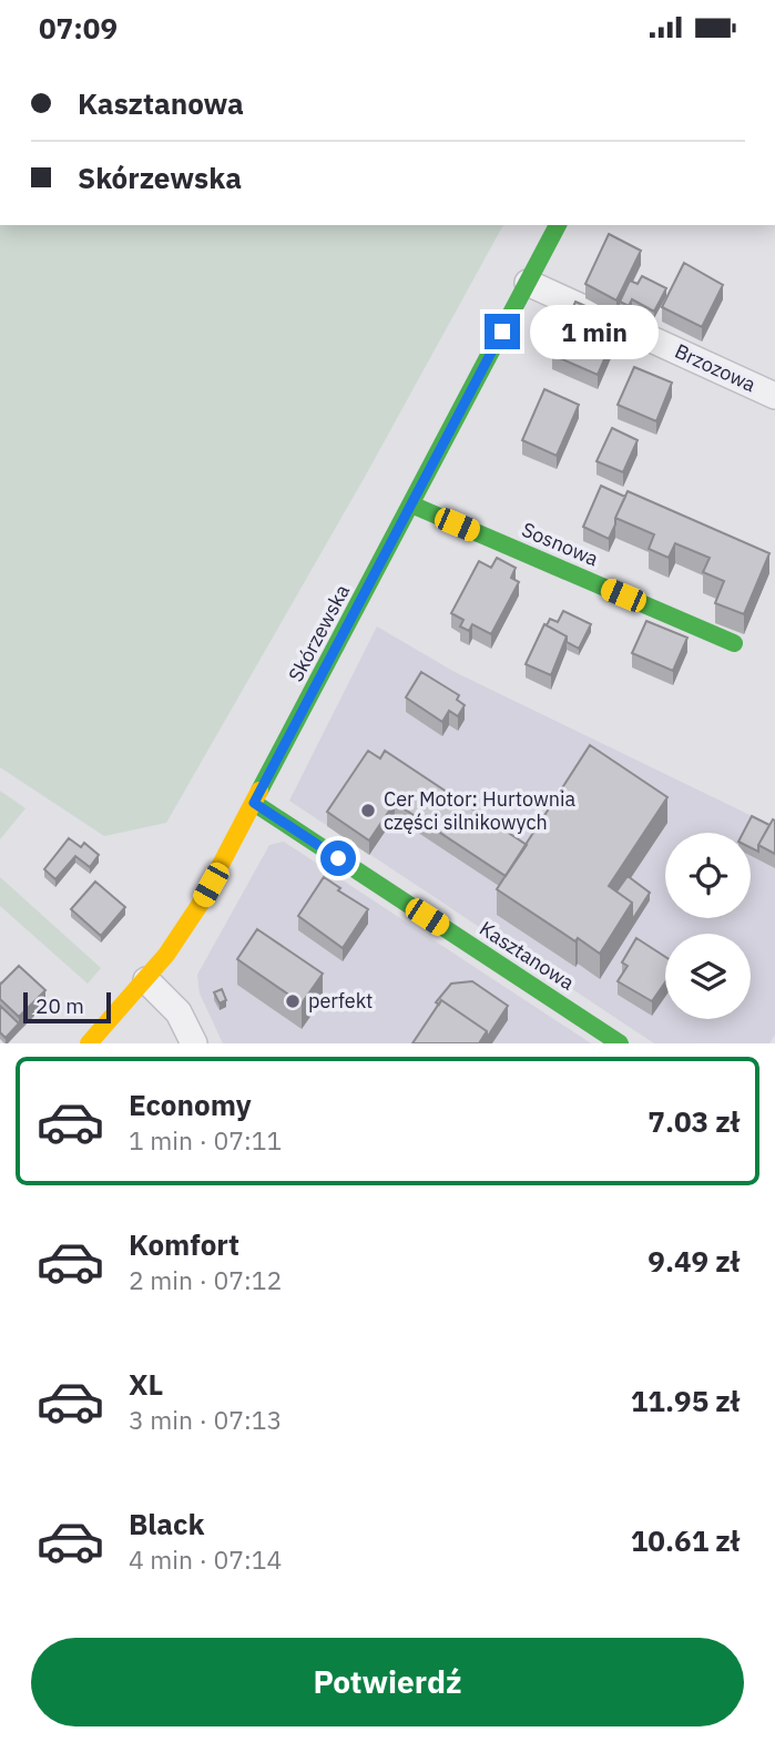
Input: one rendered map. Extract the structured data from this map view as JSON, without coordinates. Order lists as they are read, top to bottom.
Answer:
{
  "streets": {
    "street": [
      "Brzozowa",
      "Sosnowa",
      "Skórzewska",
      "Kasztanowa"
    ]
  },
  "crossings": [
    ["Brzozowa", "Skórzewska"],
    ["Sosnowa", "Skórzewska"],
    ["Skórzewska", "Kasztanowa"]
  ],
  "places": ["Cer Motor: Hurtownia części silnikowych", "perfekt"],
  "scale_bar": "20 m",
  "page": {
    "status": "07:09",
    "banner": ["Kasztanowa", "Skórzewska"],
    "bubble": "1 min",
    "scale": "20 m",
    "list": [
      {
        "name": "Economy",
        "note": "1 min · 07:11",
        "value": "7.03 zł"
      },
      {
        "name": "Komfort",
        "note": "2 min · 07:12",
        "value": "9.49 zł"
      },
      {
        "name": "XL",
        "note": "3 min · 07:13",
        "value": "11.95 zł"
      },
      {
        "name": "Black",
        "note": "4 min · 07:14",
        "value": "10.61 zł"
      }
    ],
    "buttons": "Potwierdź"
  }
}
